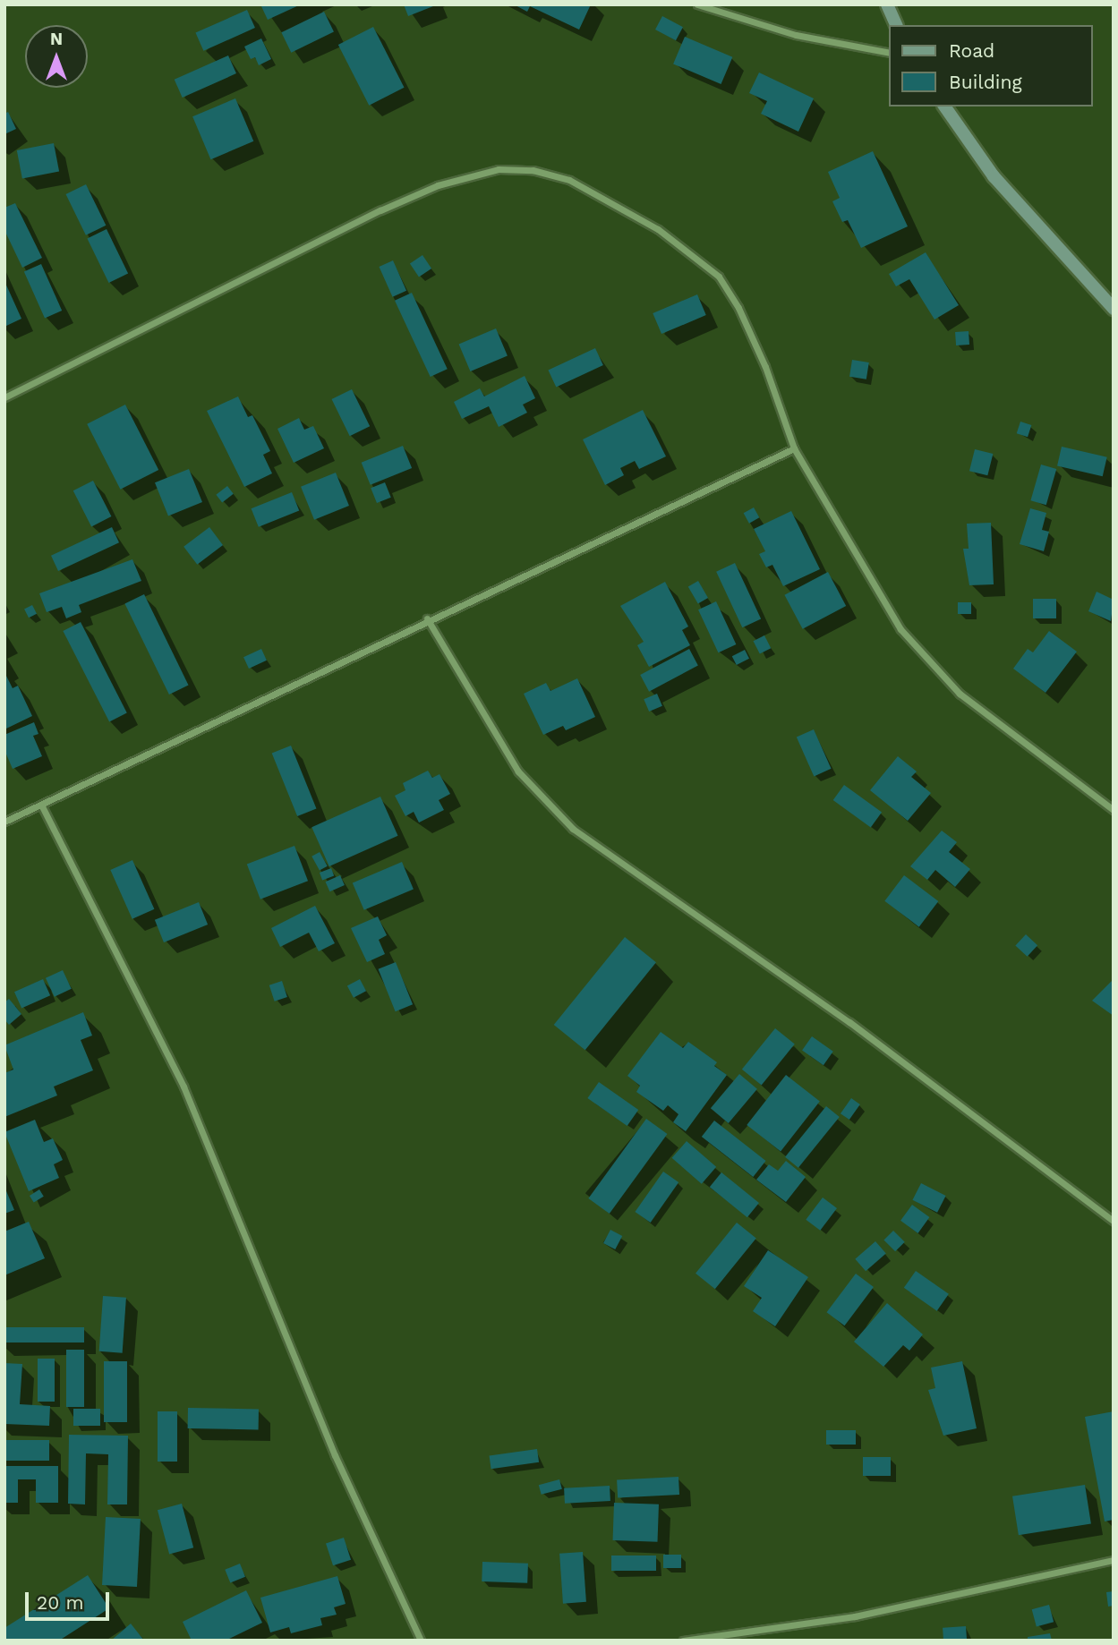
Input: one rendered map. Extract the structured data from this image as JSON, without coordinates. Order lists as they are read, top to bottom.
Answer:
{
  "legend": ["Road", "Building"],
  "scale_bar": "20 m",
  "north": "top"
}
